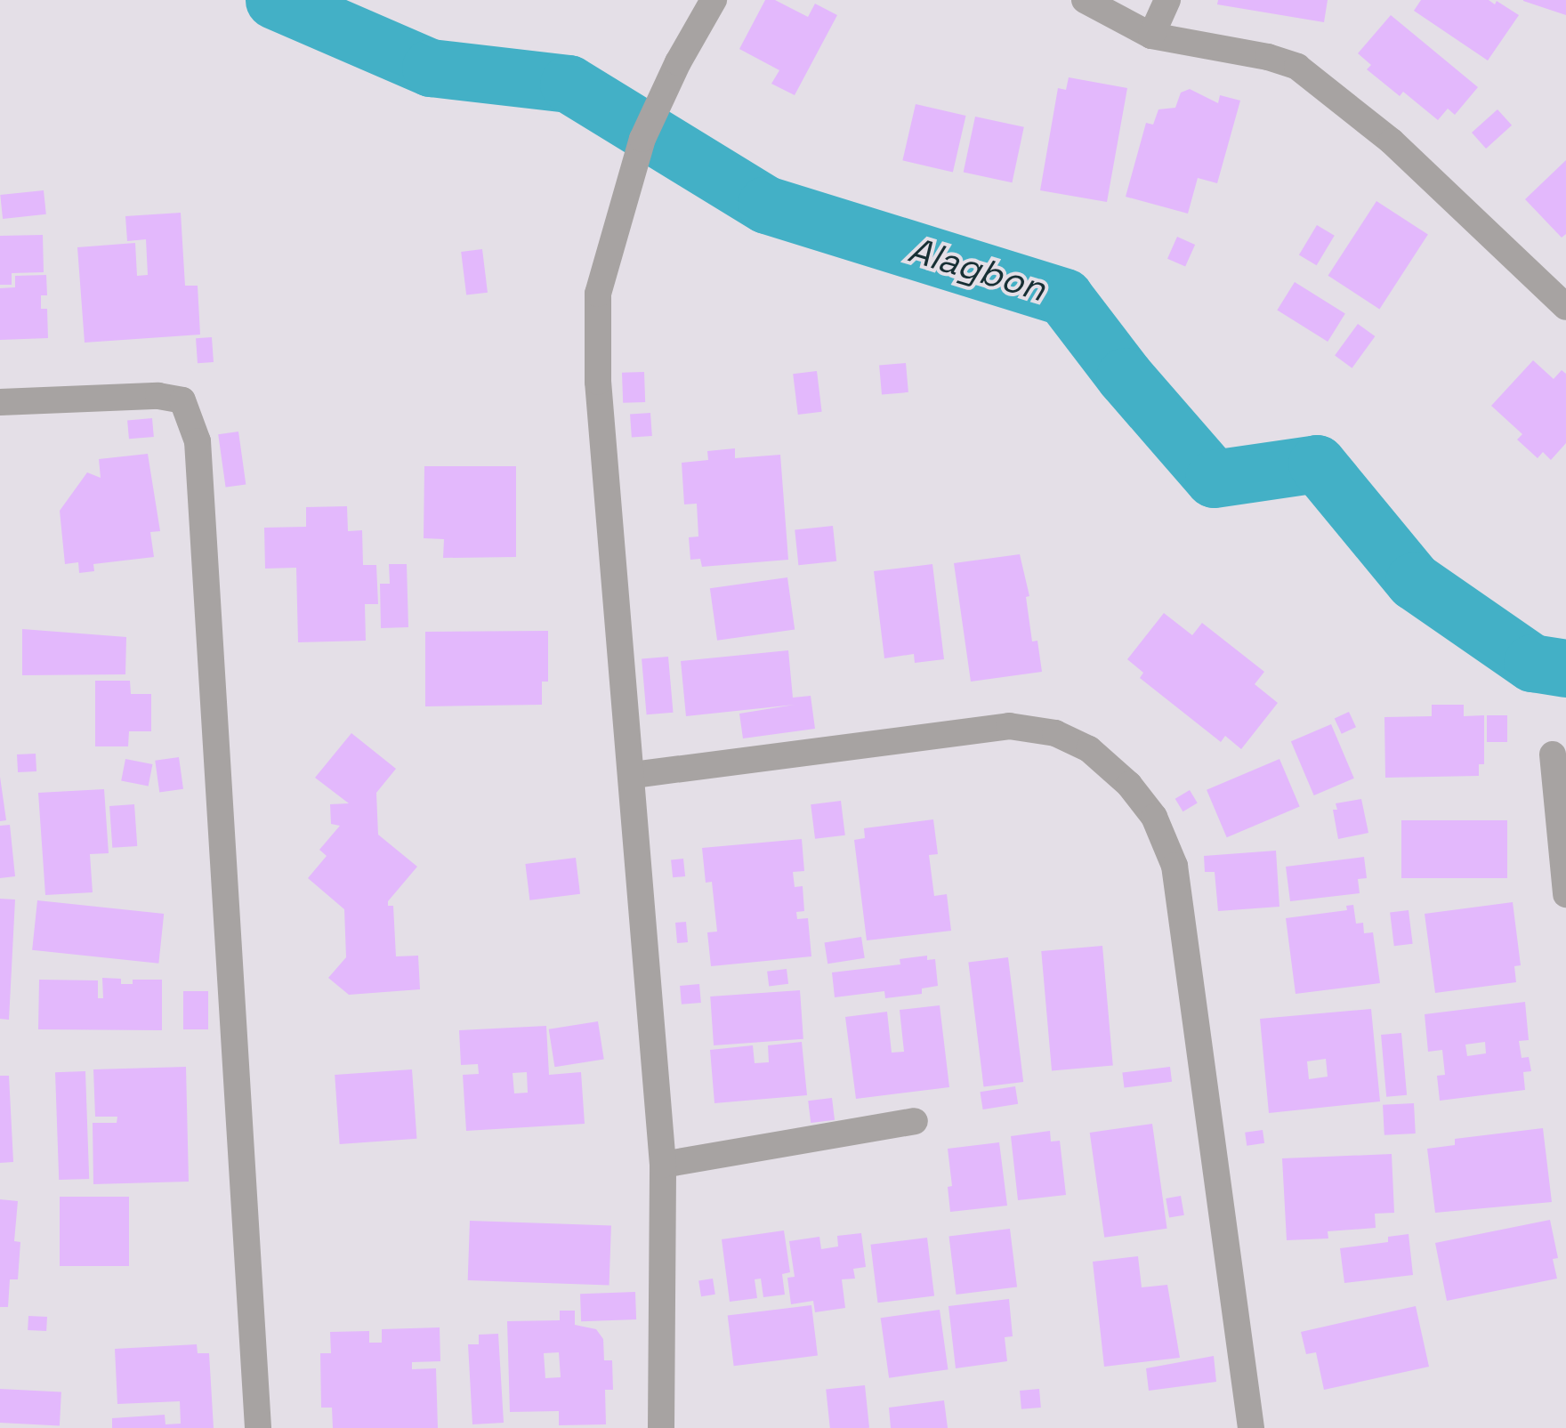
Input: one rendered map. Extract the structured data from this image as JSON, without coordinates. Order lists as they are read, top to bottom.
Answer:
{
  "water": ["Alagbon"]
}
